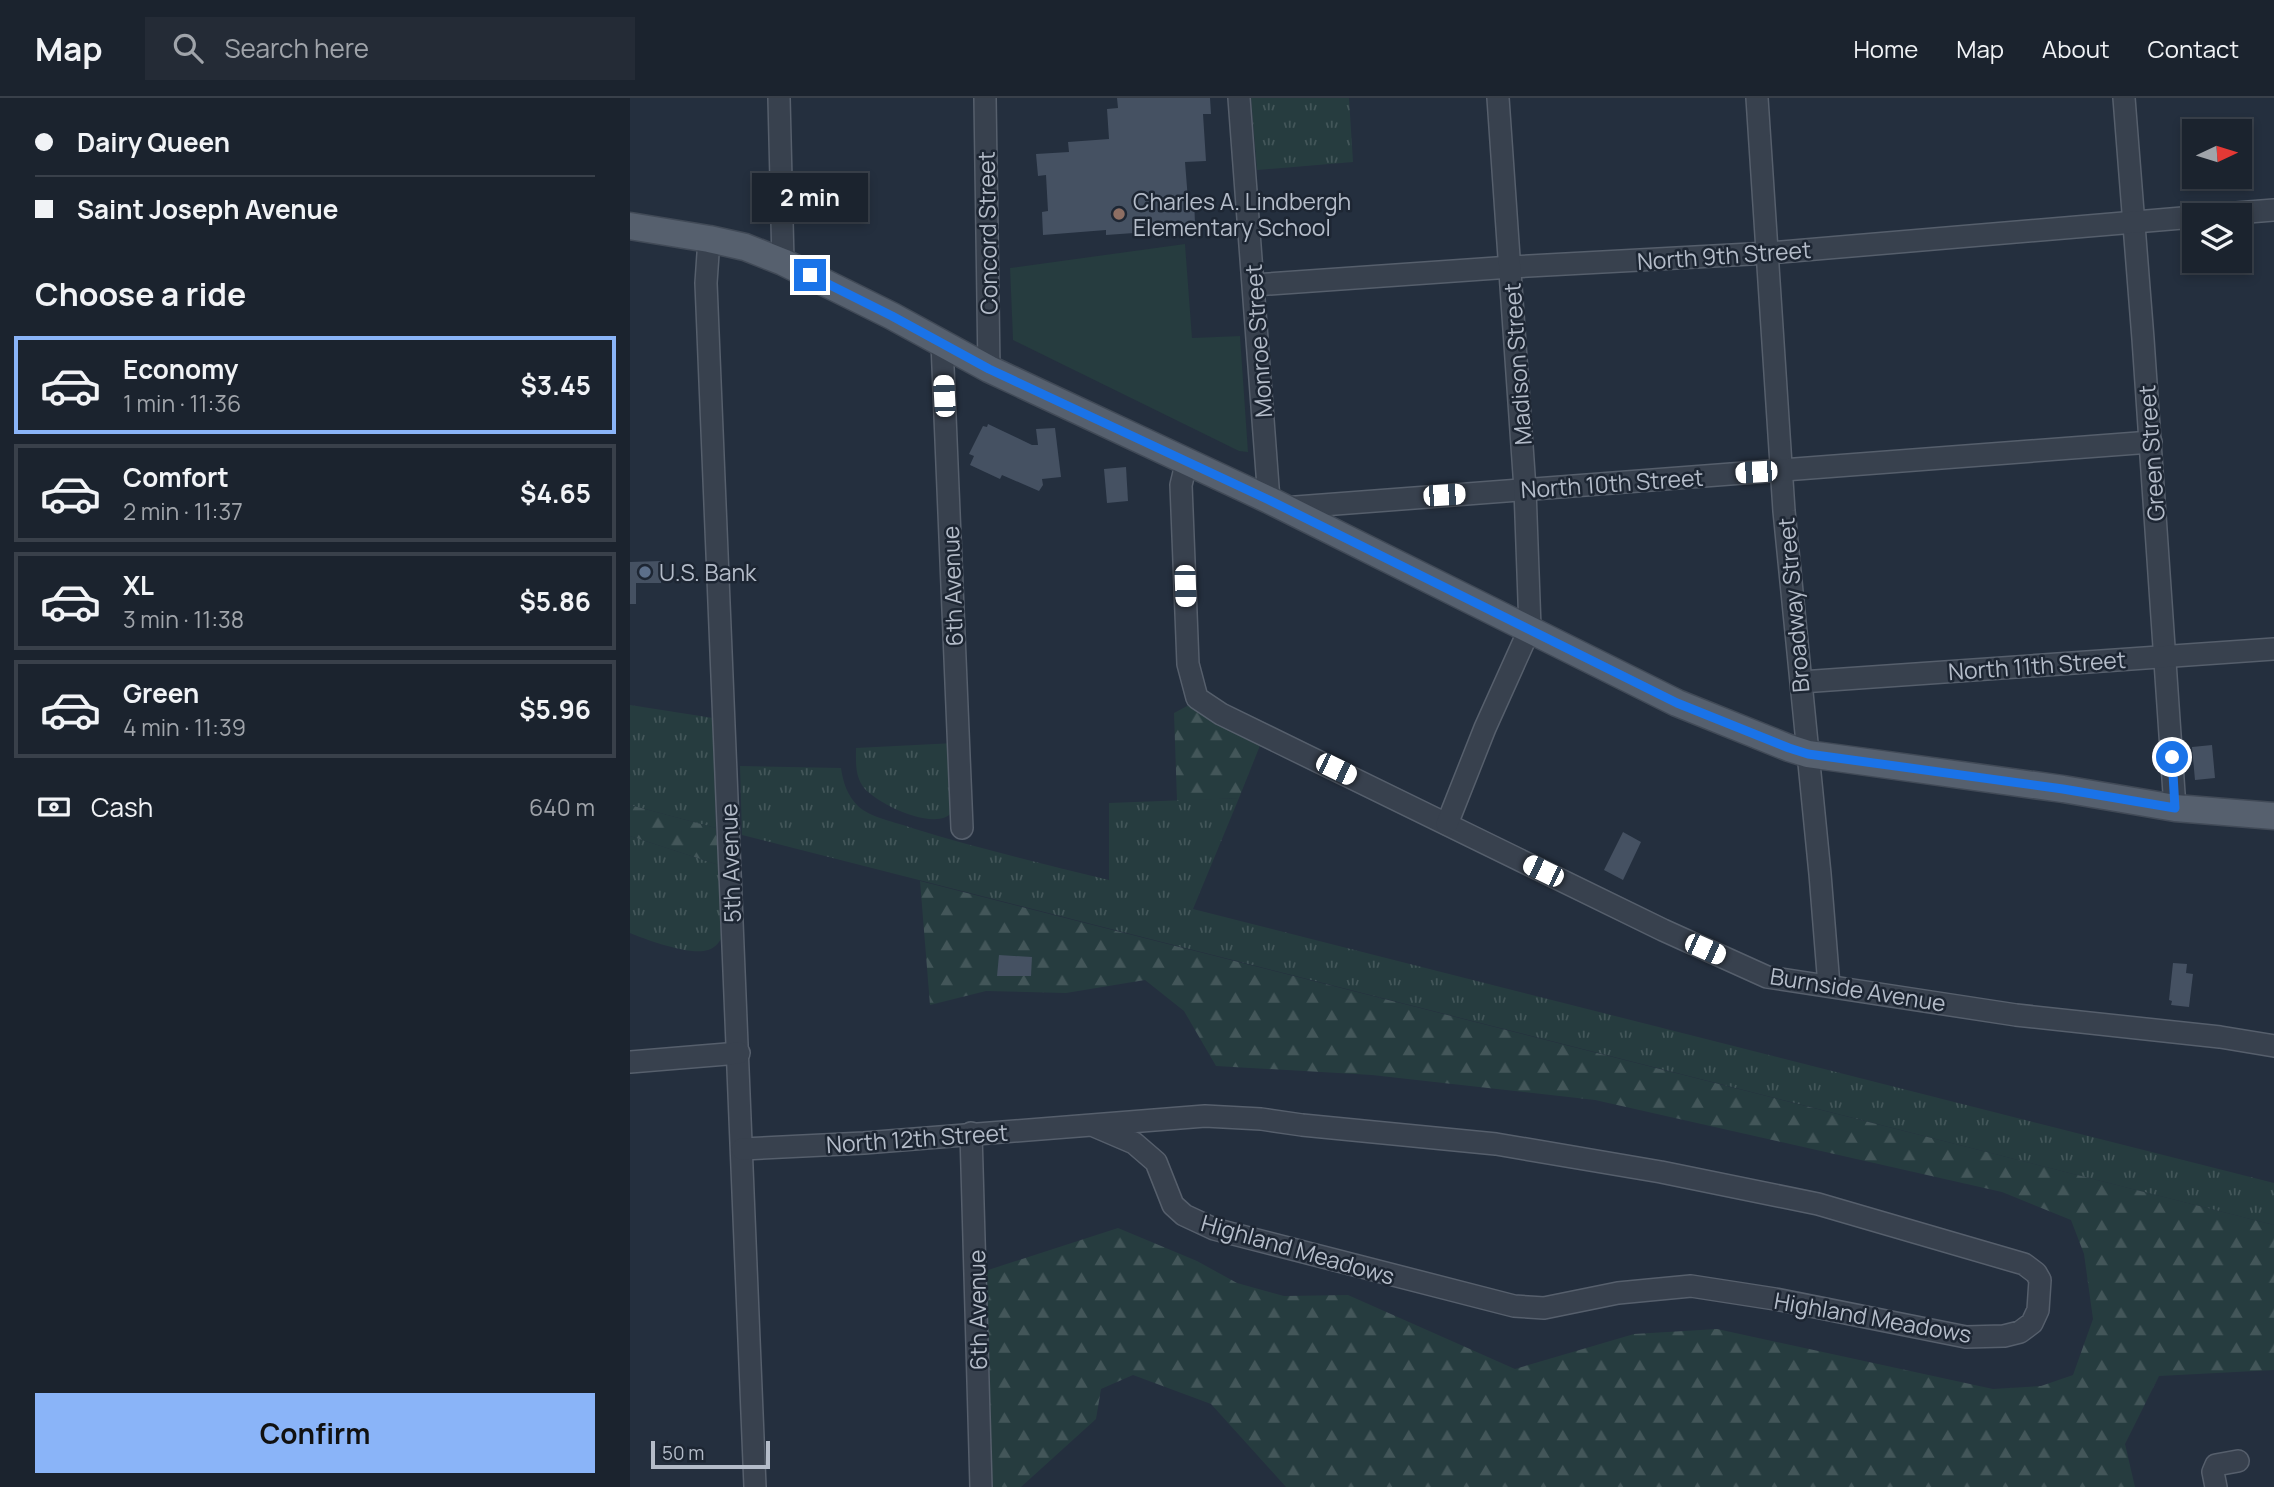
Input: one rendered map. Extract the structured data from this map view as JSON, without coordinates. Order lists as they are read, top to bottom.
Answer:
{
  "streets": {
    "street": [
      "Concord Street",
      "North 9th Street",
      "Monroe Street",
      "Madison Street",
      "Green Street",
      "North 10th Street",
      "6th Avenue",
      "Broadway Street",
      "North 11th Street",
      "5th Avenue",
      "Burnside Avenue",
      "North 12th Street",
      "Highland Meadows"
    ]
  },
  "crossings": [
    ["North 9th Street", "Monroe Street"],
    ["North 9th Street", "Madison Street"],
    ["North 9th Street", "Green Street"],
    ["North 9th Street", "Broadway Street"],
    ["Monroe Street", "North 10th Street"],
    ["Madison Street", "North 10th Street"],
    ["Madison Street", "Burnside Avenue"],
    ["Green Street", "North 10th Street"],
    ["Green Street", "North 11th Street"],
    ["North 10th Street", "Broadway Street"],
    ["6th Avenue", "North 12th Street"],
    ["Broadway Street", "North 11th Street"],
    ["Broadway Street", "Burnside Avenue"],
    ["5th Avenue", "North 12th Street"],
    ["North 12th Street", "Highland Meadows"]
  ],
  "places": ["Charles A. Lindbergh Elementary School", "U.S. Bank"],
  "scale_bar": "50 m",
  "north": "right",
  "page": {
    "header": "Map",
    "search": "Search here",
    "nav": [
      "Home",
      "Map",
      "About",
      "Contact"
    ],
    "banner": ["Dairy Queen", "Saint Joseph Avenue"],
    "bubble": "2 min",
    "heading": "Choose a ride",
    "list": [
      {
        "name": "Economy",
        "note": "1 min · 11:36",
        "value": "$3.45"
      },
      {
        "name": "Comfort",
        "note": "2 min · 11:37",
        "value": "$4.65"
      },
      {
        "name": "XL",
        "note": "3 min · 11:38",
        "value": "$5.86"
      },
      {
        "name": "Green",
        "note": "4 min · 11:39",
        "value": "$5.96"
      }
    ],
    "pay": ["Cash", "640 m"],
    "buttons": "Confirm",
    "scale": "50 m"
  }
}
